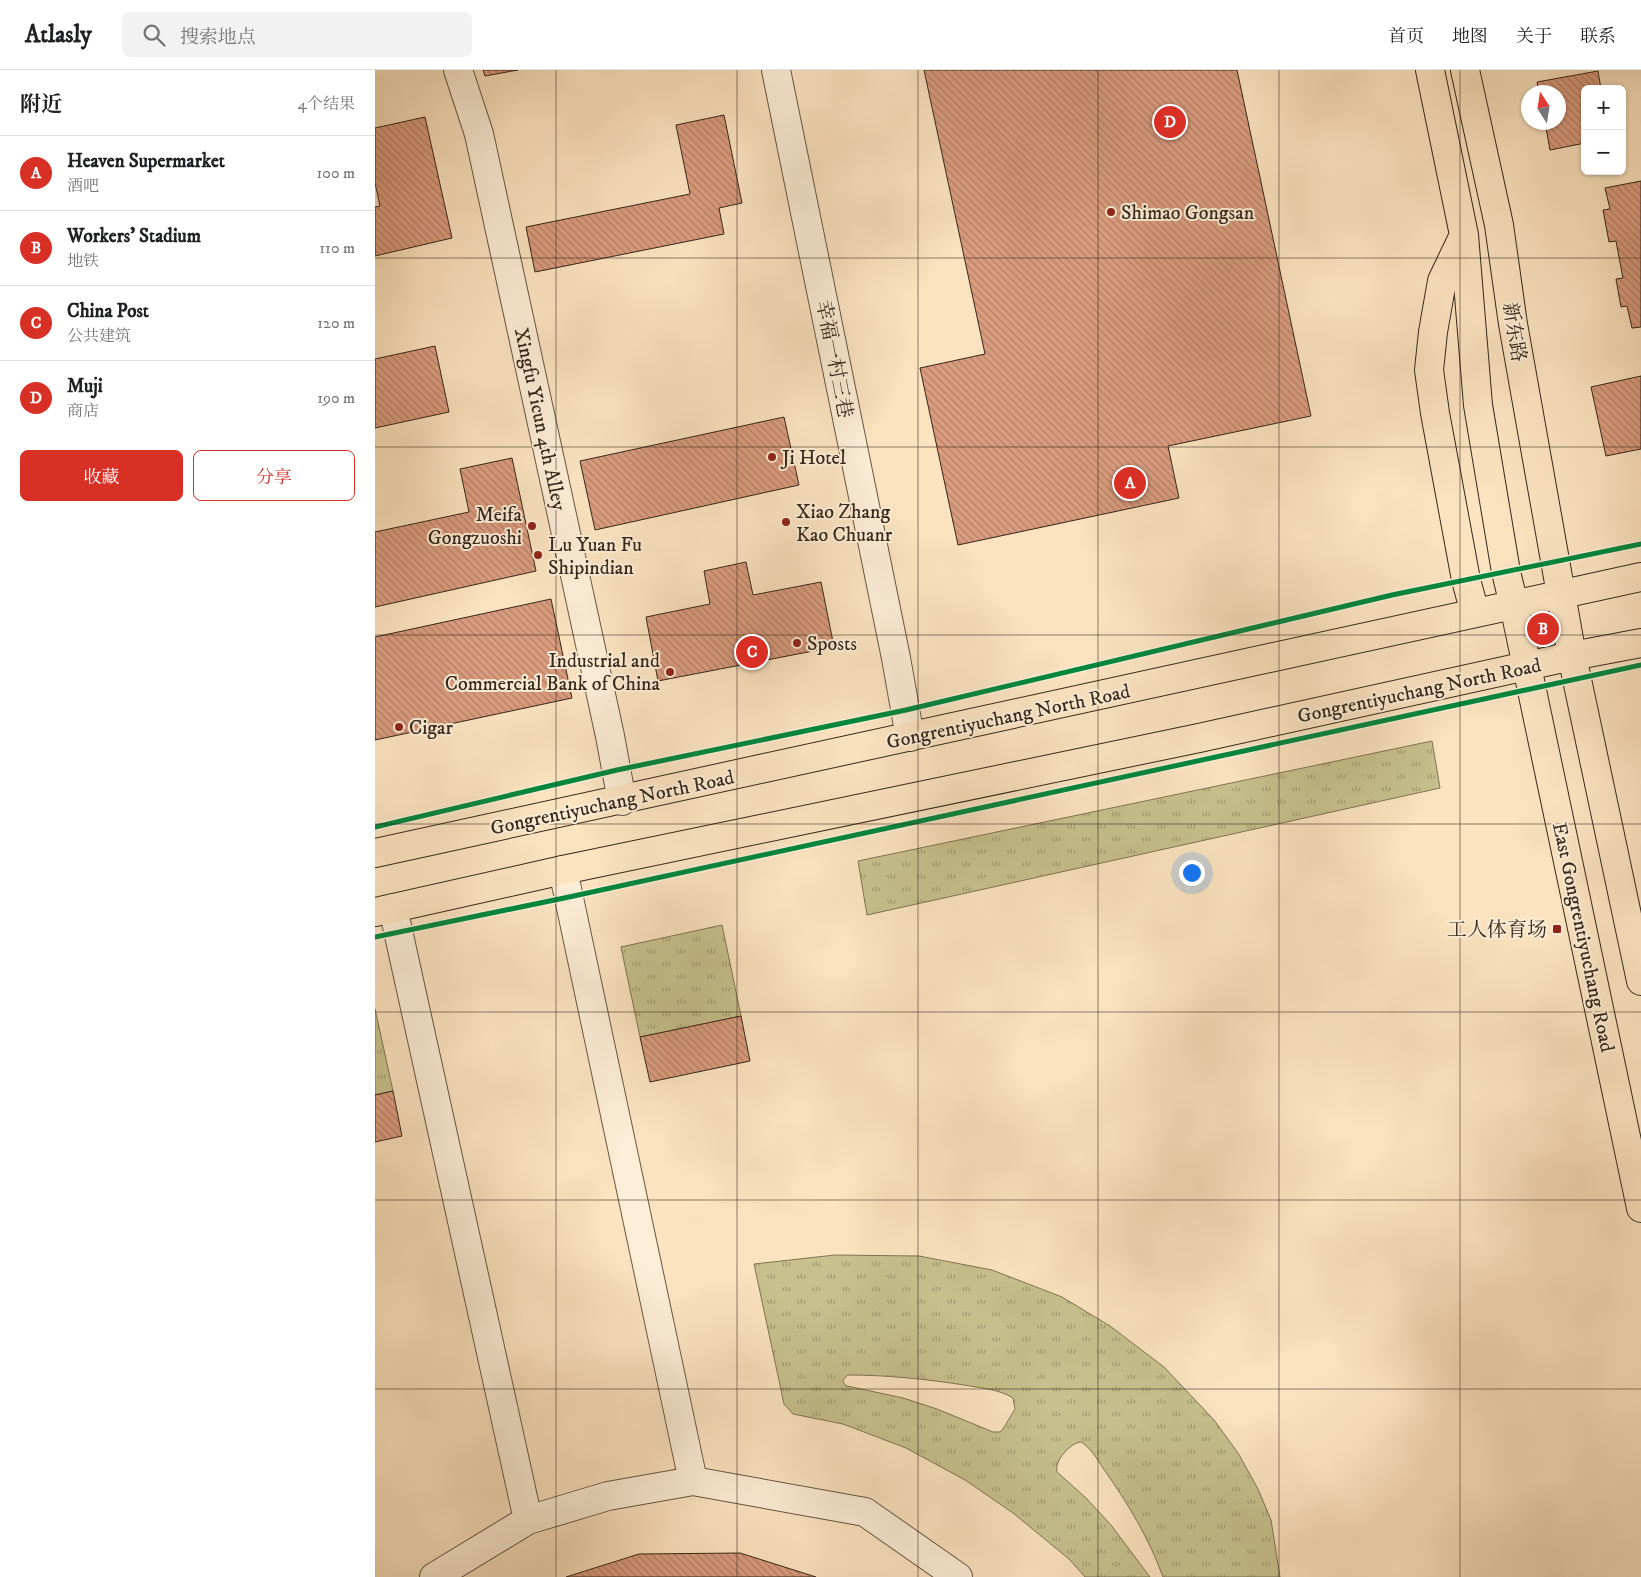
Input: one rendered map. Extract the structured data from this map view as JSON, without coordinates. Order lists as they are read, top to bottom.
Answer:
{
  "streets": {
    "main road": ["新东路", "Gongrentiyuchang North Road", "East Gongrentiyuchang Road"],
    "street": ["幸福一村三巷", "Xingfu Yicun 4th Alley"]
  },
  "crossings": [
    ["新东路", "Gongrentiyuchang North Road"],
    ["新东路", "East Gongrentiyuchang Road"],
    ["幸福一村三巷", "Gongrentiyuchang North Road"],
    ["Xingfu Yicun 4th Alley", "Gongrentiyuchang North Road"],
    ["Gongrentiyuchang North Road", "East Gongrentiyuchang Road"]
  ],
  "places": {
    "other": [
      "Shimao Gongsan",
      "Ji Hotel",
      "Xiao Zhang Kao Chuanr",
      "Meifa Gongzuoshi",
      "Lu Yuan Fu Shipindian",
      "Sposts",
      "Industrial and Commercial Bank of China",
      "Cigar"
    ],
    "transit": ["工人体育场"]
  },
  "north": "top",
  "page": {
    "header": "Atlasly",
    "search": "搜索地点",
    "nav": [
      "首页",
      "地图",
      "关于",
      "联系"
    ],
    "heading": ["附近", "4个结果"],
    "map_buttons": ["+", "−"],
    "pins": [
      "D",
      "A",
      "B",
      "C"
    ],
    "list": [
      {
        "mark": "A",
        "name": "Heaven Supermarket",
        "note": "酒吧",
        "value": "100 m"
      },
      {
        "mark": "B",
        "name": "Workers' Stadium",
        "note": "地铁",
        "value": "110 m"
      },
      {
        "mark": "C",
        "name": "China Post",
        "note": "公共建筑",
        "value": "120 m"
      },
      {
        "mark": "D",
        "name": "Muji",
        "note": "商店",
        "value": "190 m"
      }
    ],
    "buttons": ["收藏", "分享"]
  }
}
